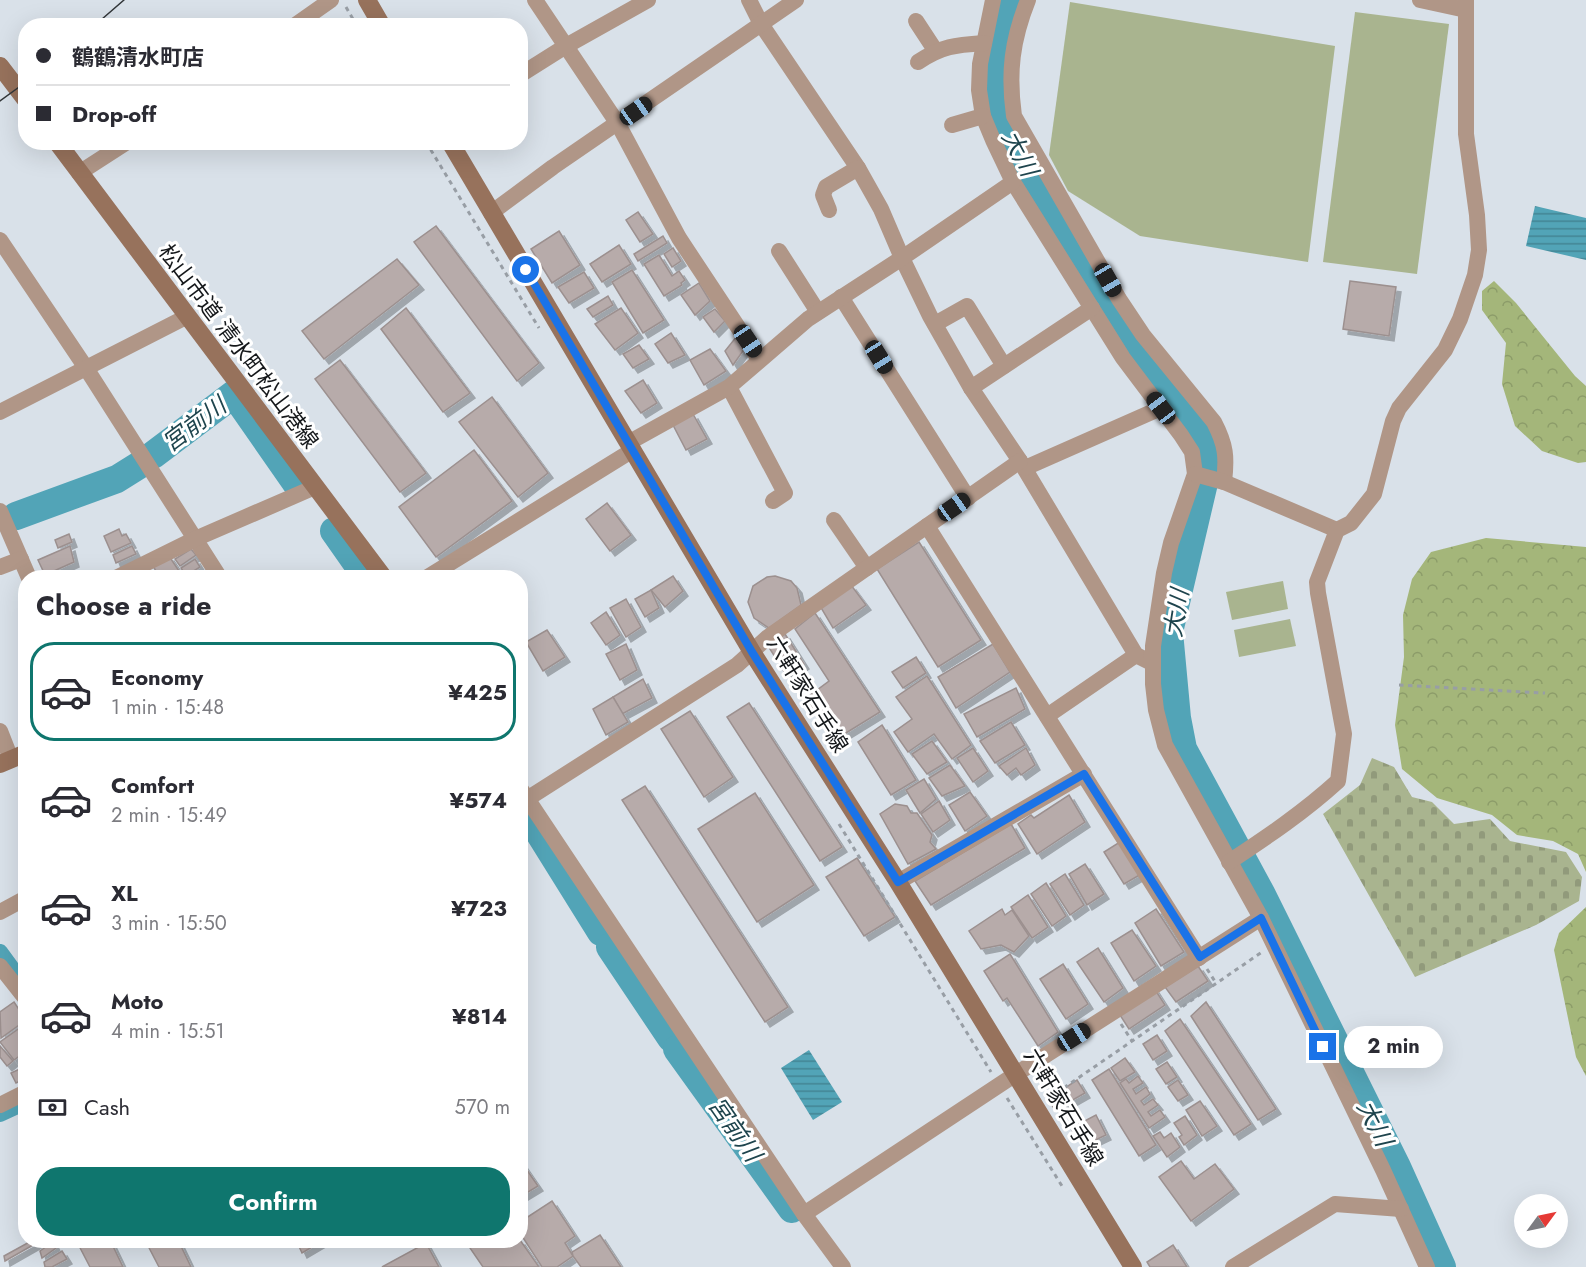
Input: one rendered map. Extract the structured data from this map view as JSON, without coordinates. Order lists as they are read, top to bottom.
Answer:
{
  "streets": {
    "main road": ["松山市道 清水町松山港線", "六軒家石手線"]
  },
  "water": ["大川", "宮前川"],
  "north": "top right",
  "page": {
    "banner": ["鶴鶴清水町店", "Drop-off"],
    "heading": "Choose a ride",
    "list": [
      {
        "name": "Economy",
        "note": "1 min · 15:48",
        "value": "¥425"
      },
      {
        "name": "Comfort",
        "note": "2 min · 15:49",
        "value": "¥574"
      },
      {
        "name": "XL",
        "note": "3 min · 15:50",
        "value": "¥723"
      },
      {
        "name": "Moto",
        "note": "4 min · 15:51",
        "value": "¥814"
      }
    ],
    "bubble": "2 min",
    "pay": ["Cash", "570 m"],
    "buttons": "Confirm"
  }
}
